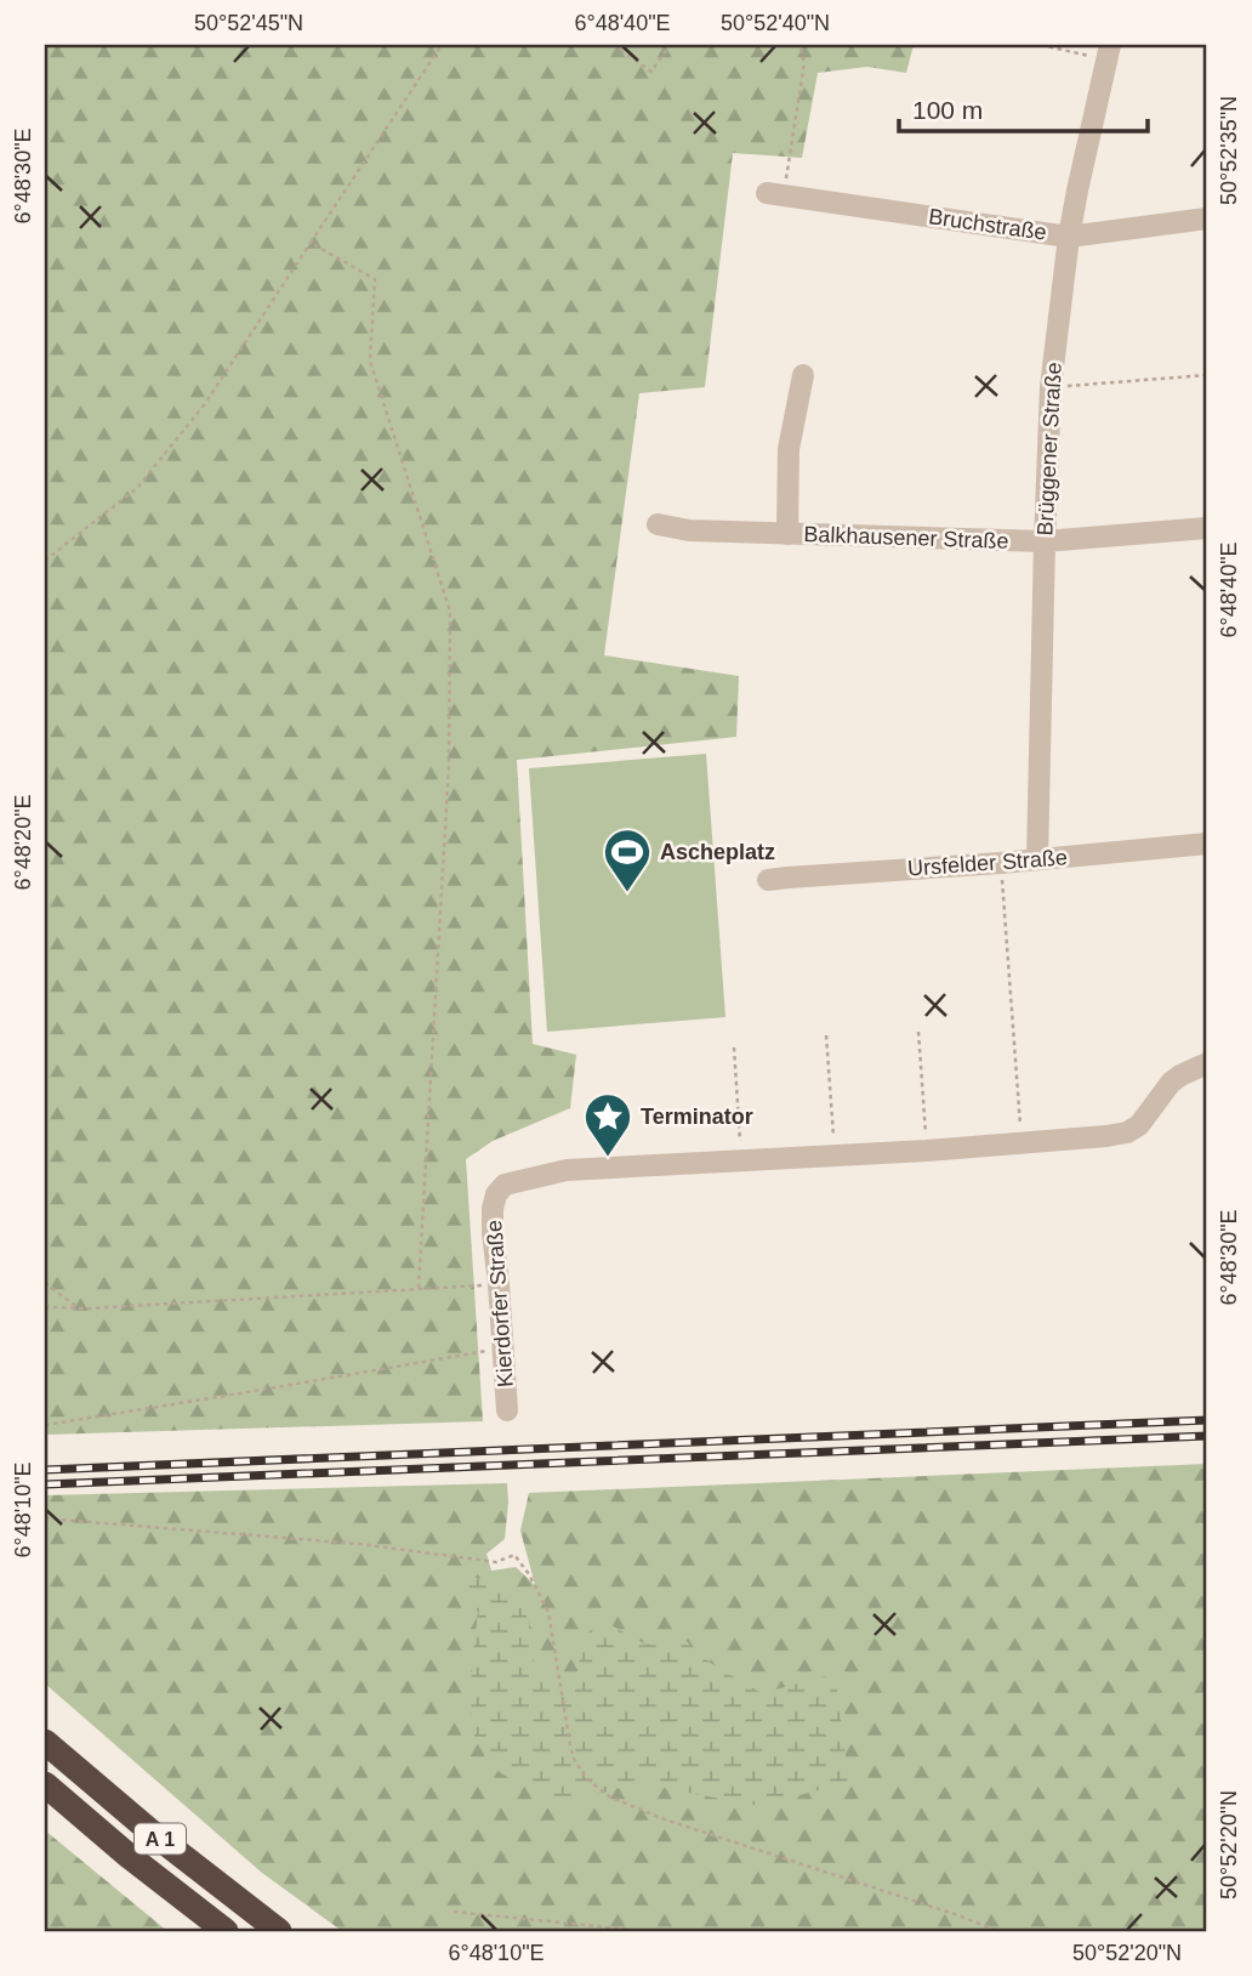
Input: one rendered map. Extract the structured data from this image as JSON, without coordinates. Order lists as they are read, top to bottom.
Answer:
{
  "streets": {
    "highway": ["A 1"],
    "street": [
      "Bruchstraße",
      "Brüggener Straße",
      "Balkhausener Straße",
      "Ursfelder Straße",
      "Kierdorfer Straße"
    ]
  },
  "crossings": [
    ["Bruchstraße", "Brüggener Straße"],
    ["Brüggener Straße", "Balkhausener Straße"],
    ["Brüggener Straße", "Ursfelder Straße"]
  ],
  "places": {
    "sports": ["Ascheplatz"],
    "place": ["Terminator"]
  },
  "scale_bar": "100 m",
  "coordinates": [
    "50°52'45\"N",
    "6°48'40\"E",
    "50°52'40\"N",
    "50°52'35\"N",
    "6°48'30\"E",
    "6°48'20\"E",
    "6°48'10\"E",
    "50°52'20\"N"
  ]
}
